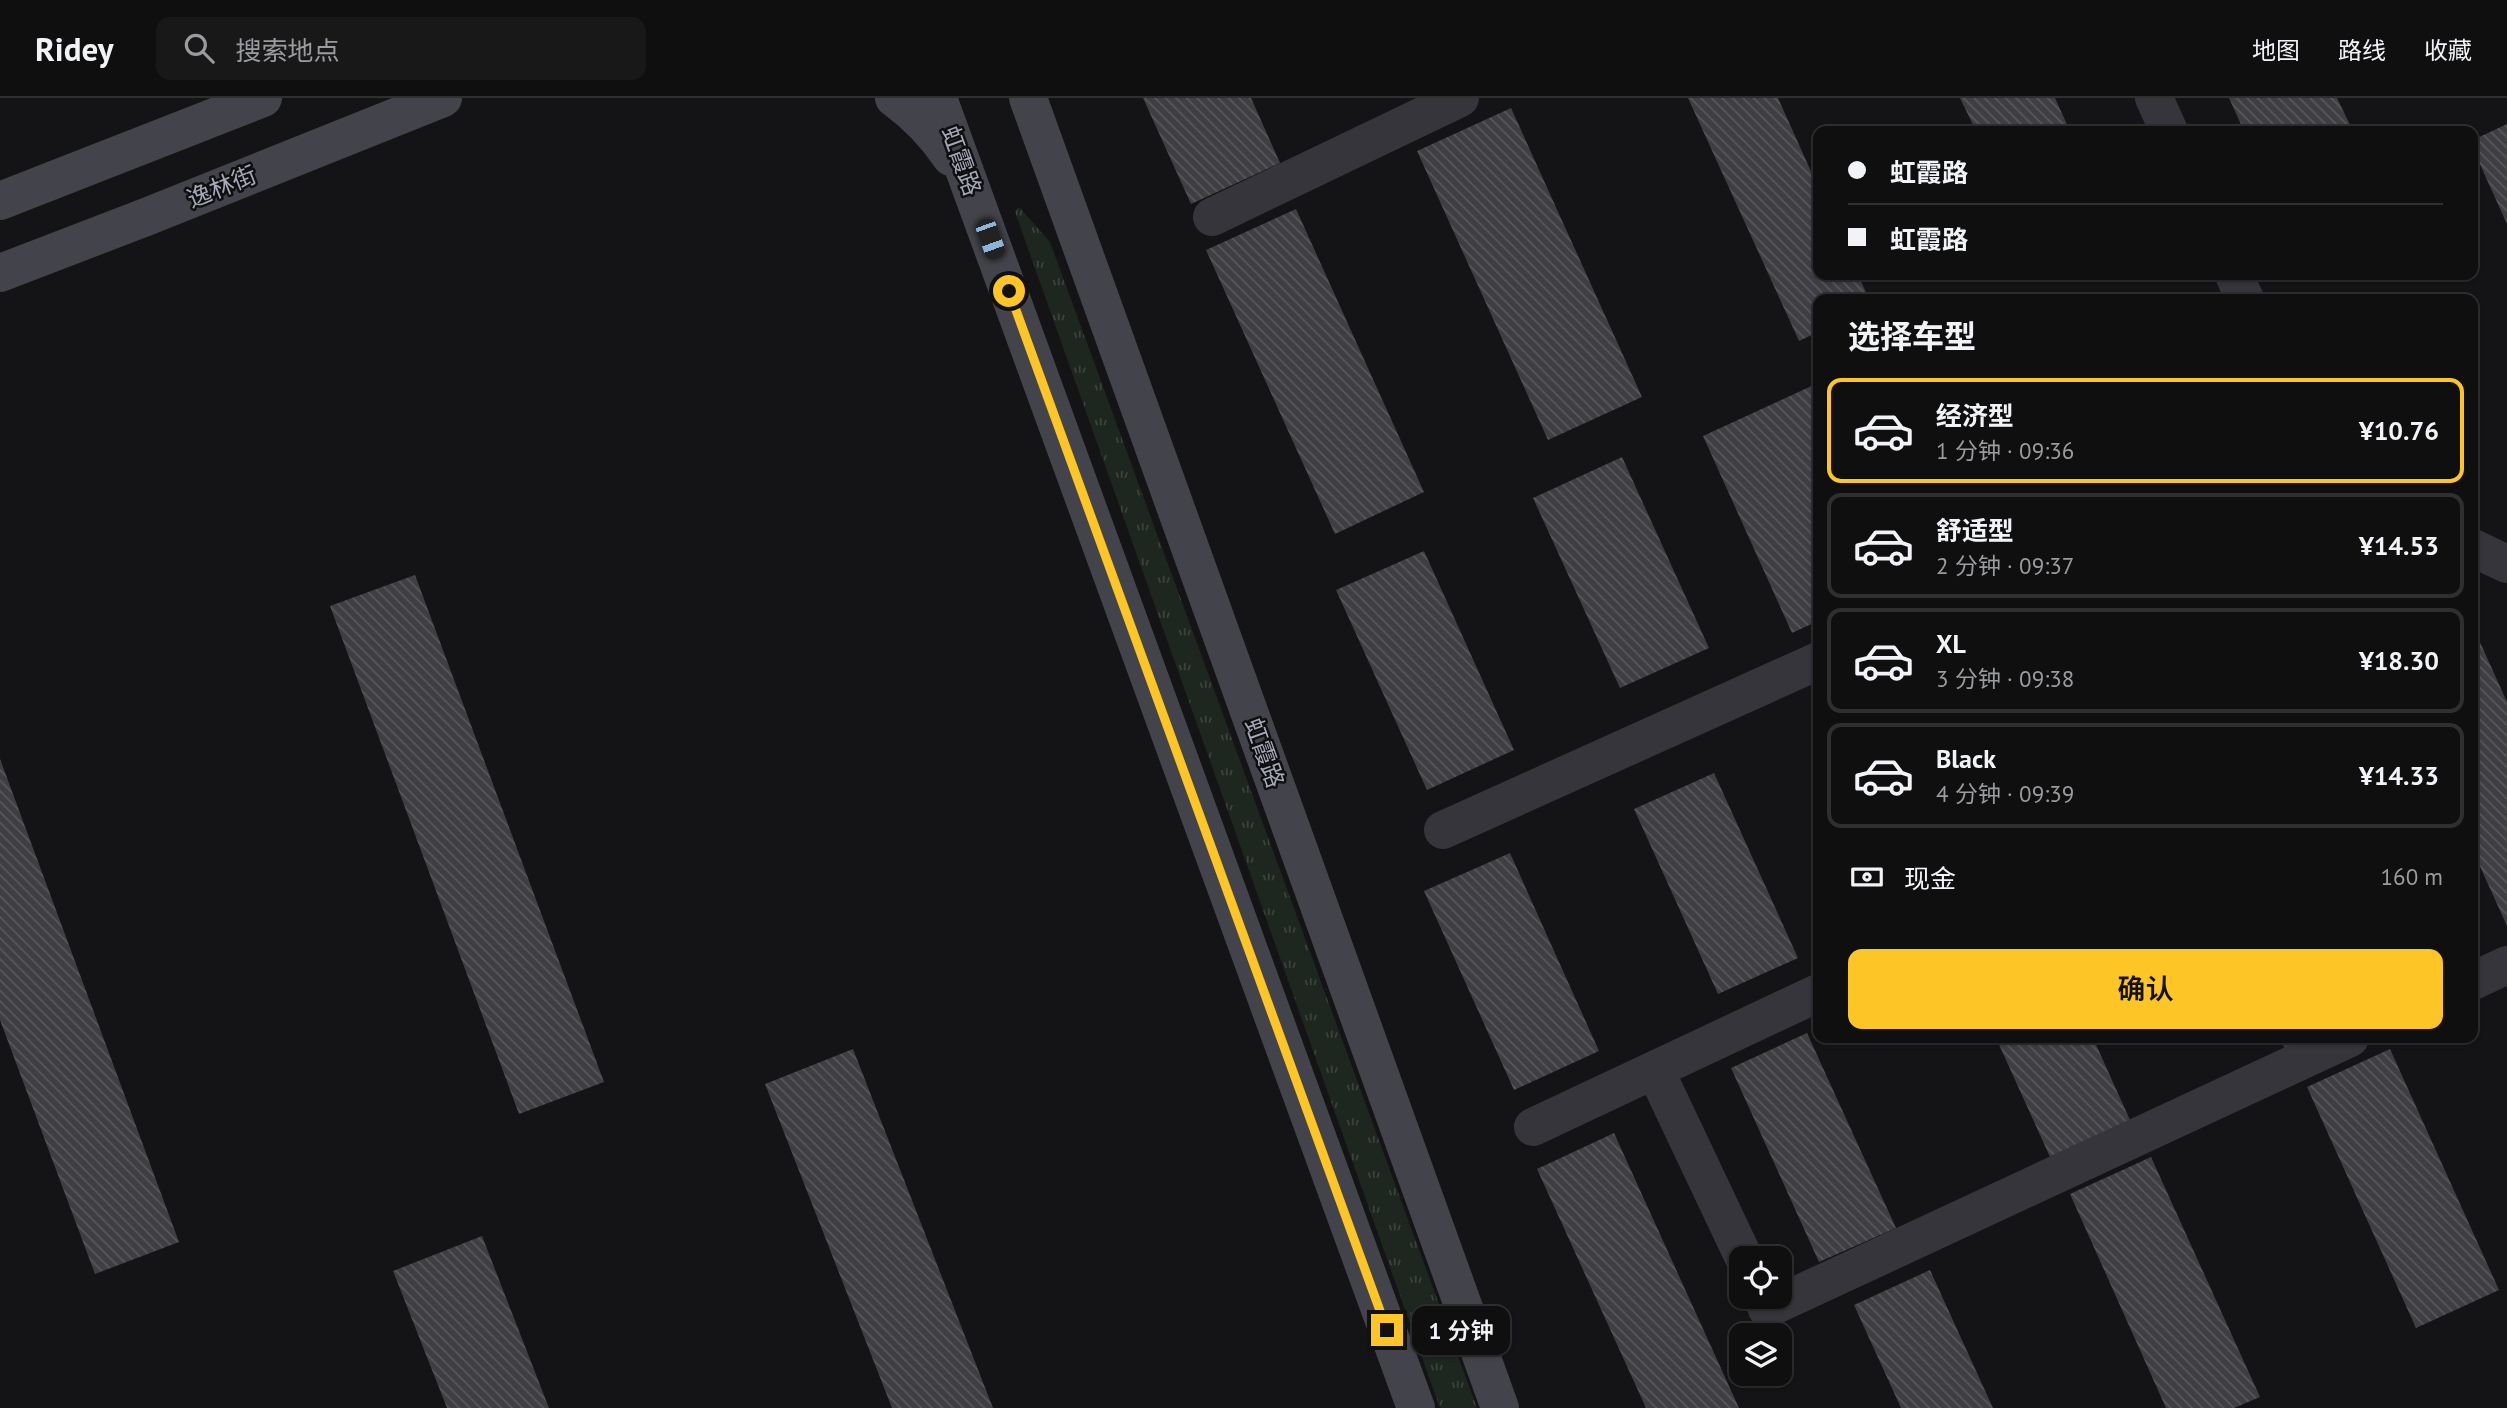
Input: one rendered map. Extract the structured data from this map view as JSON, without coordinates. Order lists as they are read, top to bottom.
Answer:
{
  "streets": {
    "street": ["虹霞路", "逸林街"]
  },
  "page": {
    "header": "Ridey",
    "search": "搜索地点",
    "nav": ["地图", "路线", "收藏"],
    "banner": ["虹霞路", "虹霞路"],
    "heading": "选择车型",
    "list": [
      {
        "name": "经济型",
        "note": "1 分钟 · 09:36",
        "value": "¥10.76"
      },
      {
        "name": "舒适型",
        "note": "2 分钟 · 09:37",
        "value": "¥14.53"
      },
      {
        "name": "XL",
        "note": "3 分钟 · 09:38",
        "value": "¥18.30"
      },
      {
        "name": "Black",
        "note": "4 分钟 · 09:39",
        "value": "¥14.33"
      }
    ],
    "pay": ["现金", "160 m"],
    "buttons": "确认",
    "bubble": "1 分钟"
  }
}
